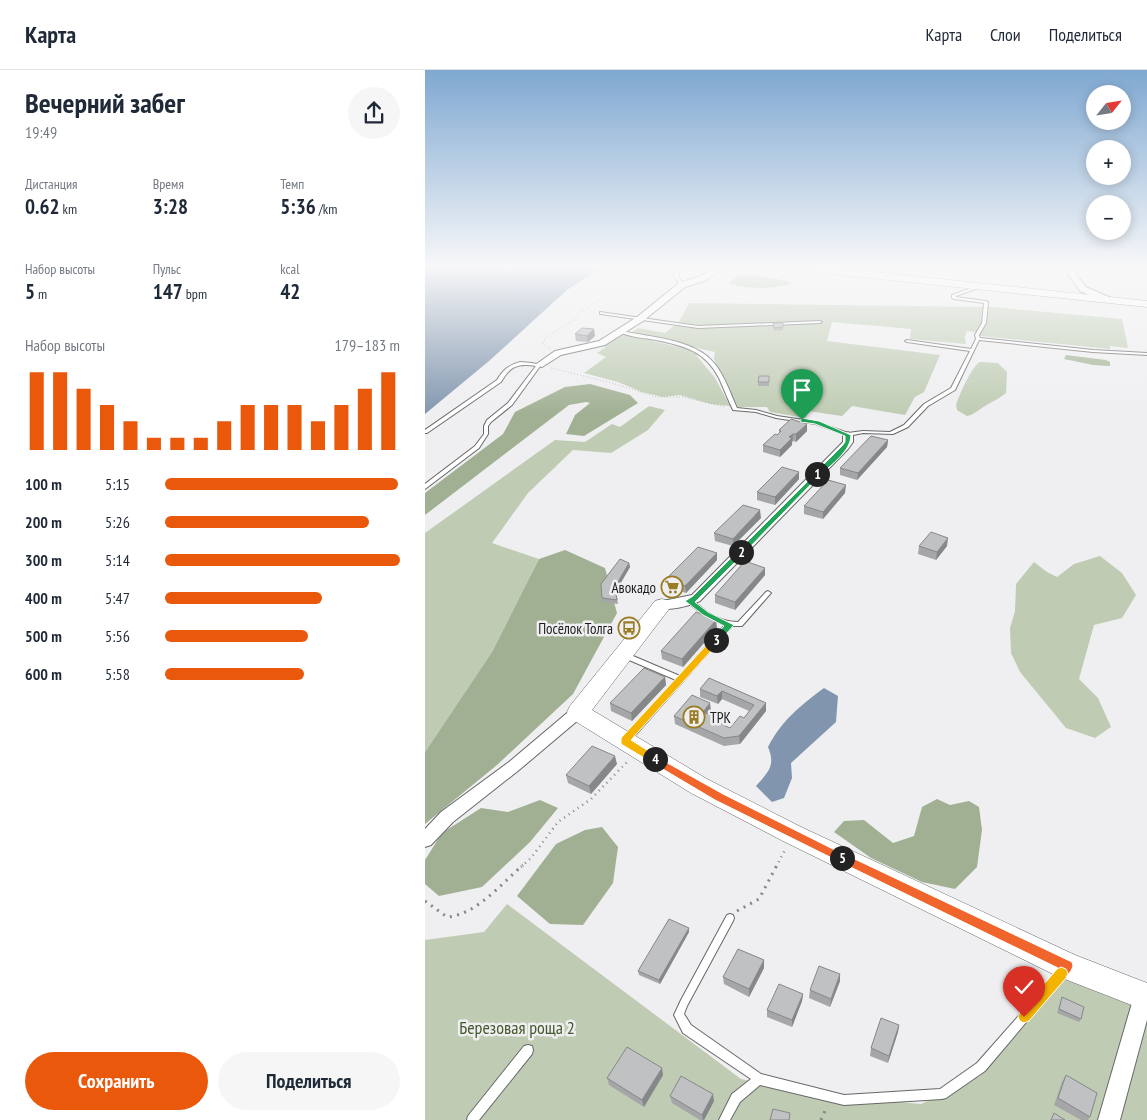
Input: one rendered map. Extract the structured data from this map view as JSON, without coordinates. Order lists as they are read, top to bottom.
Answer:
{
  "parks": ["Березовая роща 2"],
  "places": {
    "supermarket": ["Авокадо"],
    "bus stop": ["Посёлок Толга"],
    "building": ["ТРК"]
  },
  "north": "top right",
  "page": {
    "header": "Карта",
    "nav": ["Карта", "Слои", "Поделиться"],
    "heading": ["Вечерний забег", "19:49"],
    "map_buttons": ["+", "−"],
    "stats": [
      ["Дистанция", "0.62 km"],
      ["Время", "3:28"],
      ["Темп", "5:36 /km"],
      ["Набор высоты", "5 m"],
      ["Пульс", "147 bpm"],
      ["kcal", "42"]
    ],
    "chart": ["Набор высоты", "179–183 m"],
    "pins": [
      "1",
      "2",
      "3",
      "4",
      "5"
    ],
    "list": [
      {
        "name": "100 m",
        "note": "5:15"
      },
      {
        "name": "200 m",
        "note": "5:26"
      },
      {
        "name": "300 m",
        "note": "5:14"
      },
      {
        "name": "400 m",
        "note": "5:47"
      },
      {
        "name": "500 m",
        "note": "5:56"
      },
      {
        "name": "600 m",
        "note": "5:58"
      }
    ],
    "buttons": ["Сохранить", "Поделиться"]
  }
}
